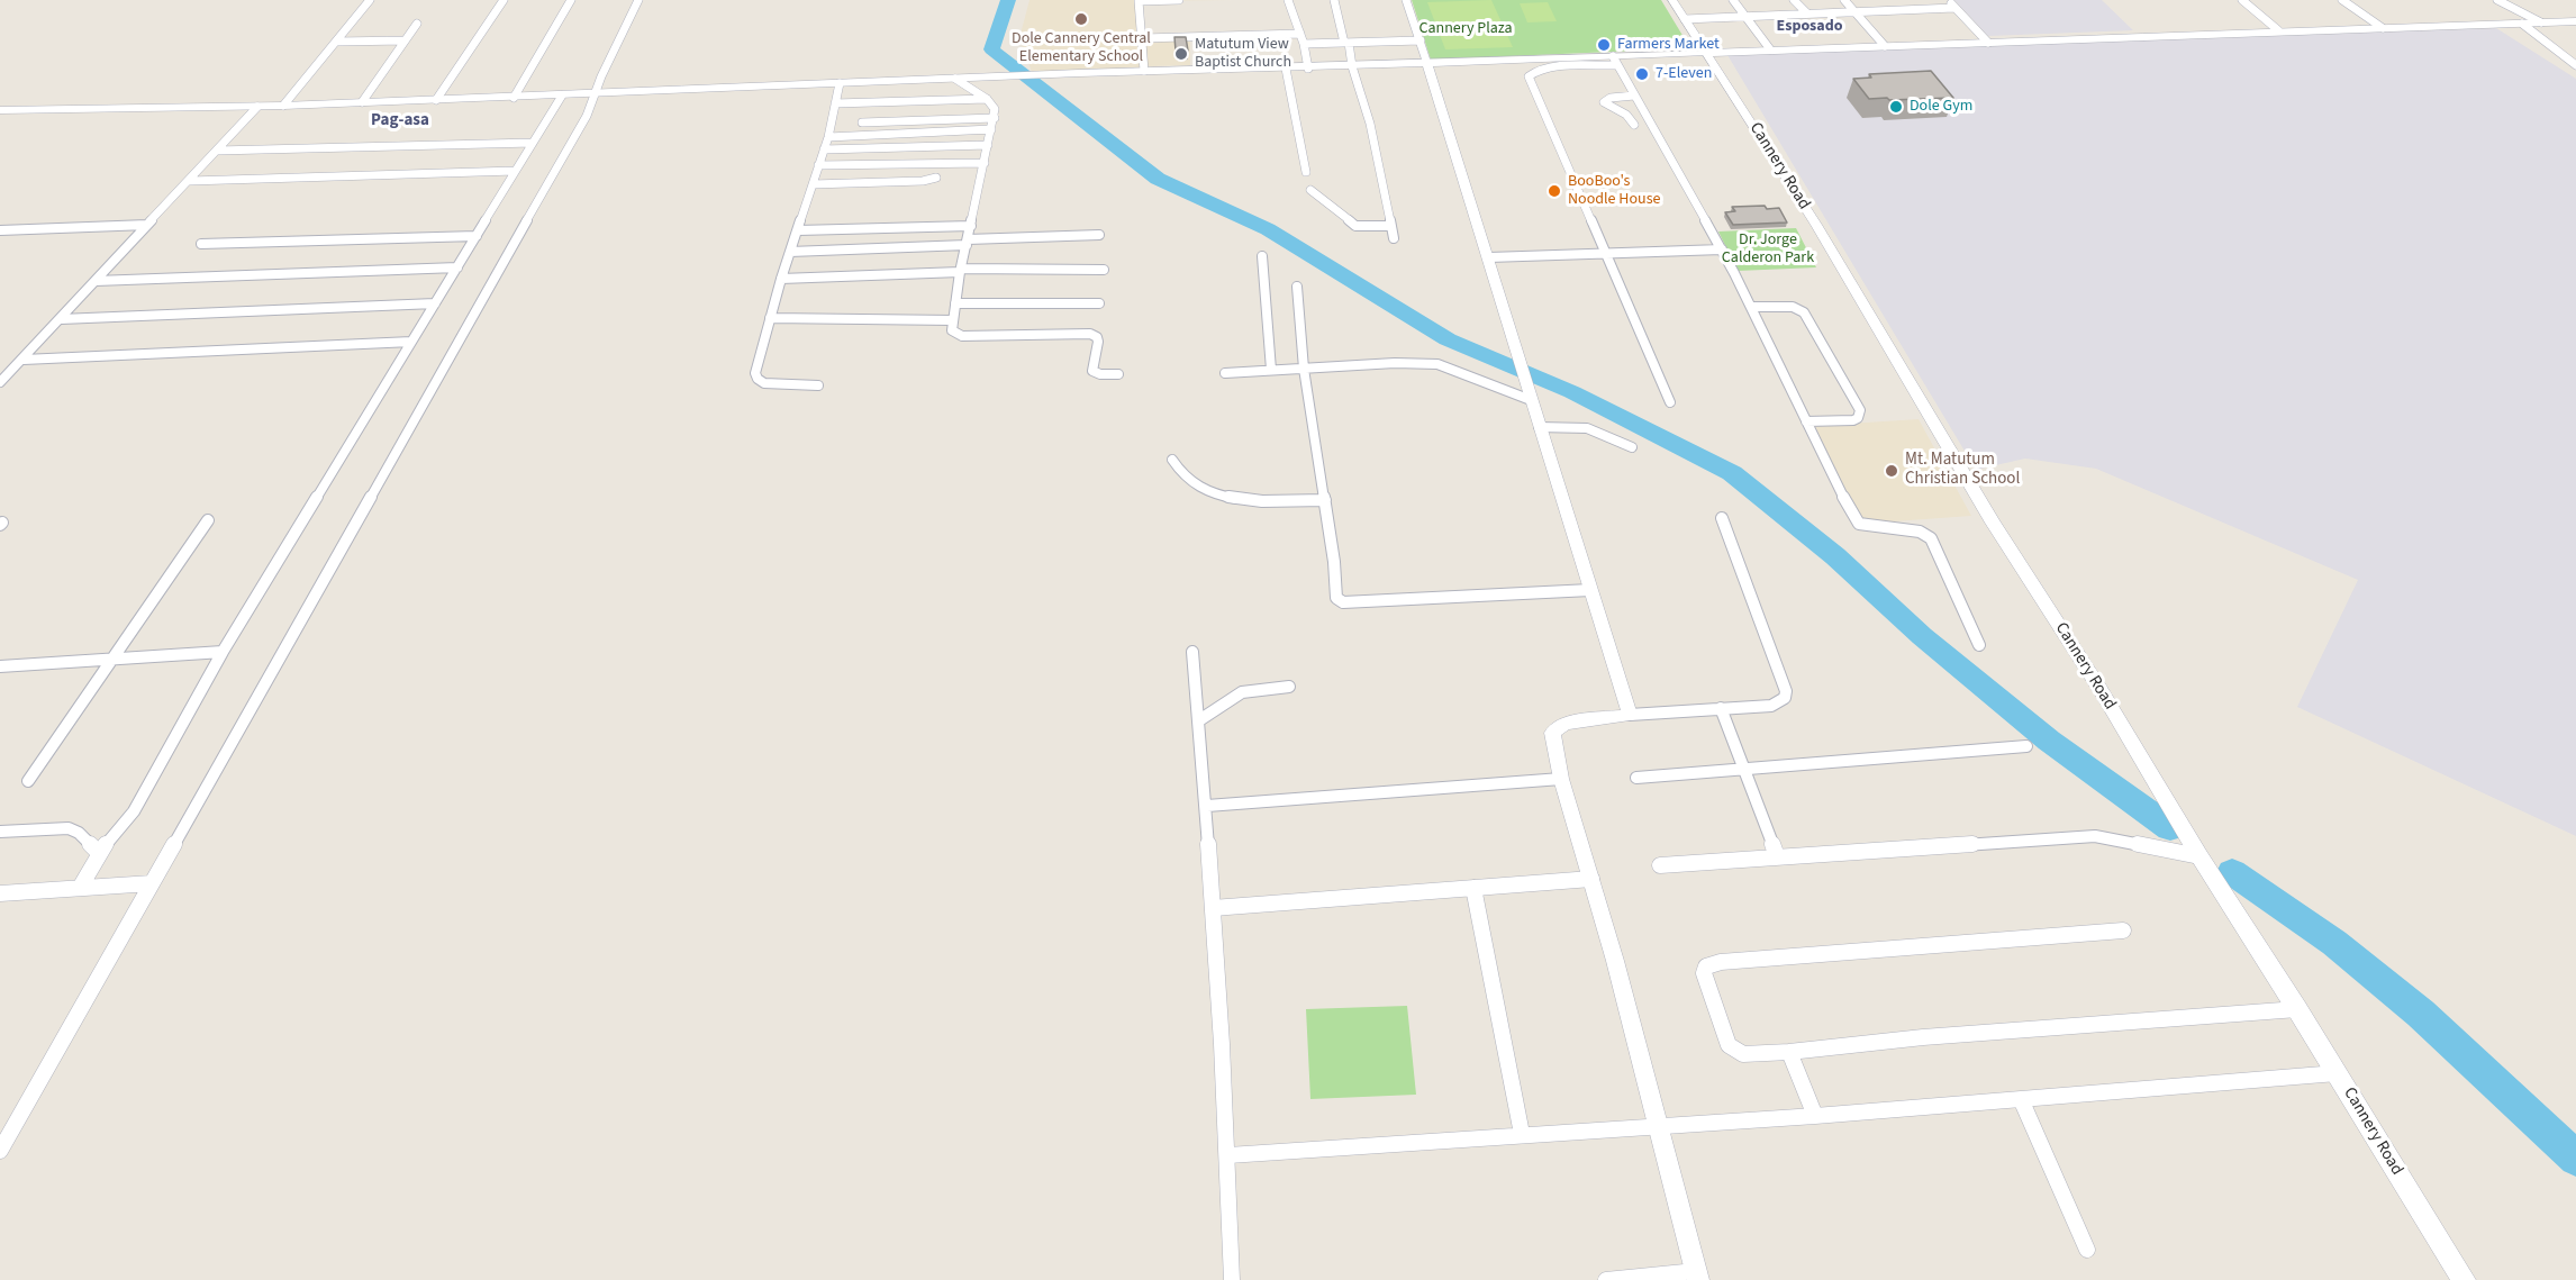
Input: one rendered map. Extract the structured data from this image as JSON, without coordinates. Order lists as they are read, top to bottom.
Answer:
{
  "streets": {
    "main road": ["Cannery Road"]
  },
  "districts": ["Esposado", "Pag-asa"],
  "parks": ["Cannery Plaza", "Dr. Jorge Calderon Park"],
  "places": [
    "Dole Cannery Central Elementary School",
    "Farmers Market",
    "Matutum View Baptist Church",
    "7-Eleven",
    "Dole Gym",
    "BooBoo's Noodle House",
    "Mt. Matutum Christian School"
  ]
}
